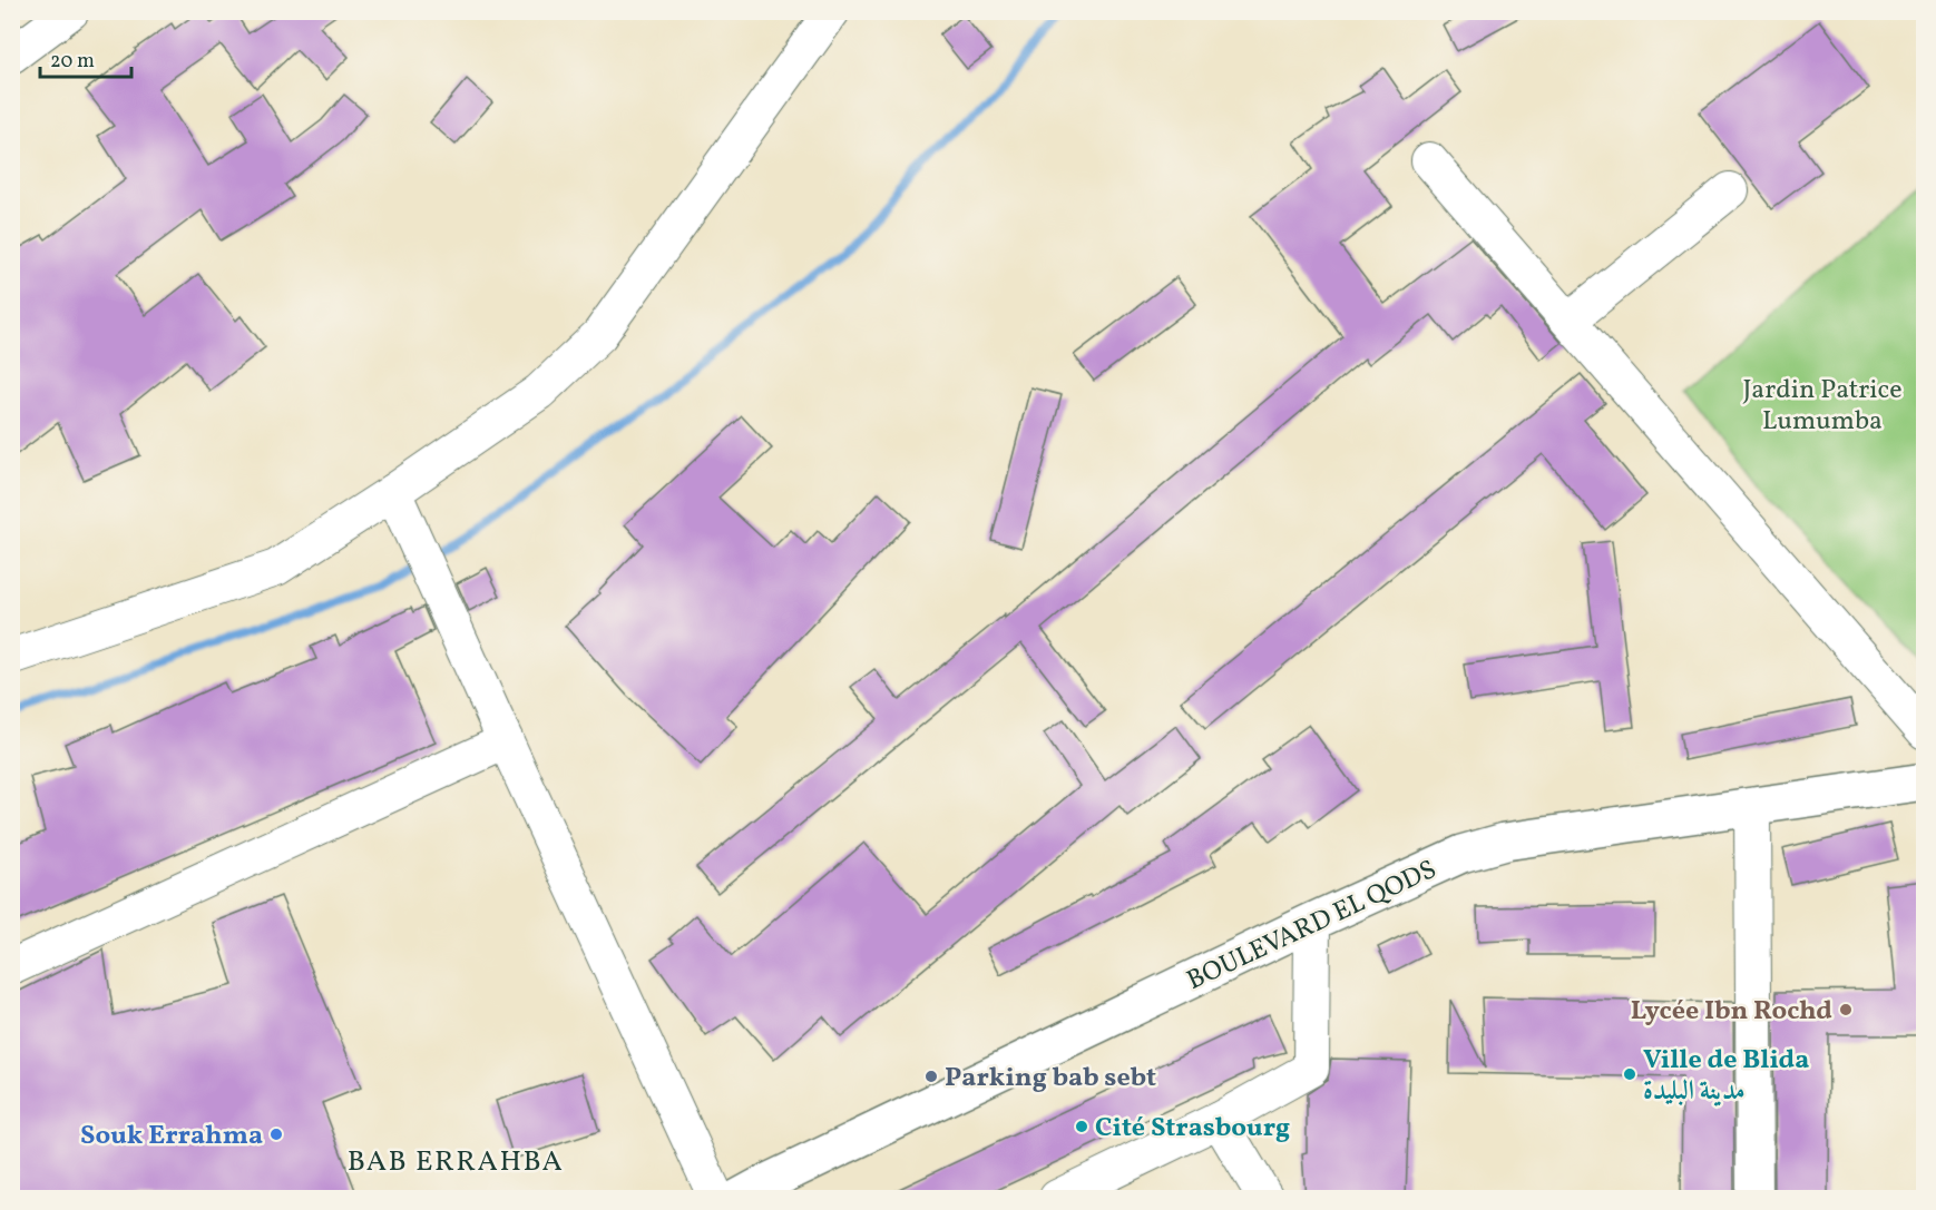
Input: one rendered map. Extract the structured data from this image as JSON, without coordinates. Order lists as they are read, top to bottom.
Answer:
{
  "streets": {
    "main road": ["BOULEVARD EL QODS"]
  },
  "districts": ["BAB ERRAHBA"],
  "parks": ["Jardin Patrice Lumumba"],
  "places": [
    "Lycée Ibn Rochd",
    "Ville de Blida مدينة البليدة",
    "Parking bab sebt",
    "Cité Strasbourg",
    "Souk Errahma"
  ],
  "scale_bar": "20 m"
}
